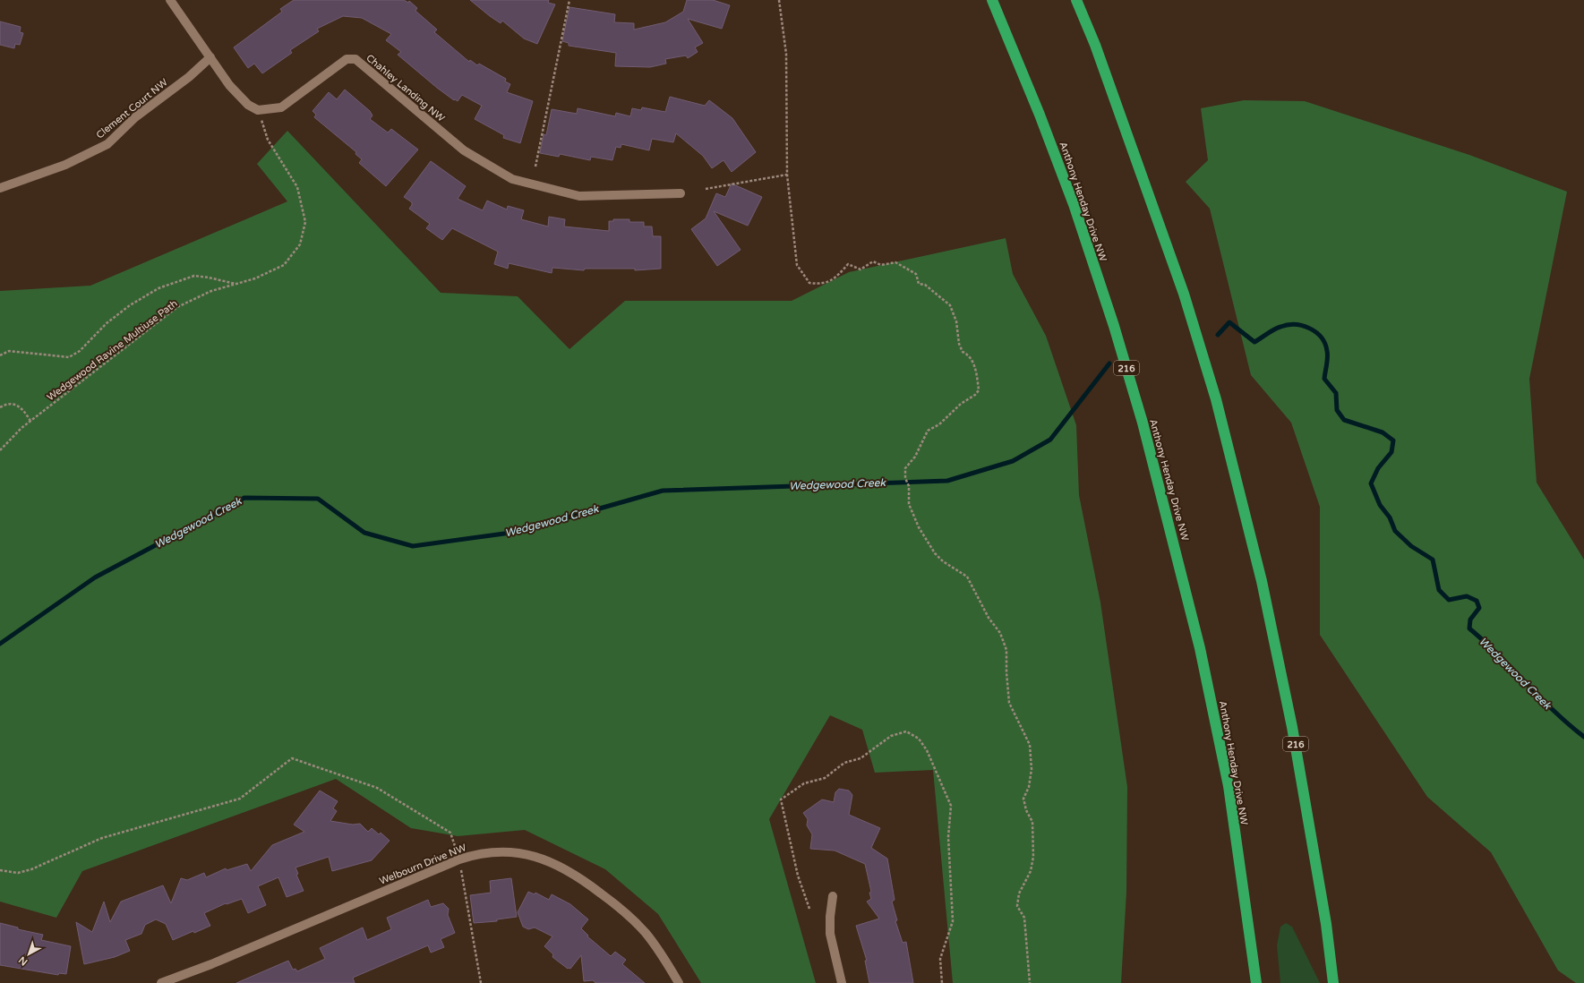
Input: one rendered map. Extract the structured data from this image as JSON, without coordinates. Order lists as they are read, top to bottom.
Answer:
{
  "streets": {
    "highway": ["Anthony Henday Drive NW", "216"],
    "street": ["Chahley Landing NW", "Clement Court NW", "Welbourn Drive NW"],
    "path": ["Wedgewood Ravine Multiuse Path"]
  },
  "crossings": [
    ["Chahley Landing NW", "Wedgewood Ravine Multiuse Path"]
  ],
  "water": ["Wedgewood Creek"],
  "north": "bottom left"
}
